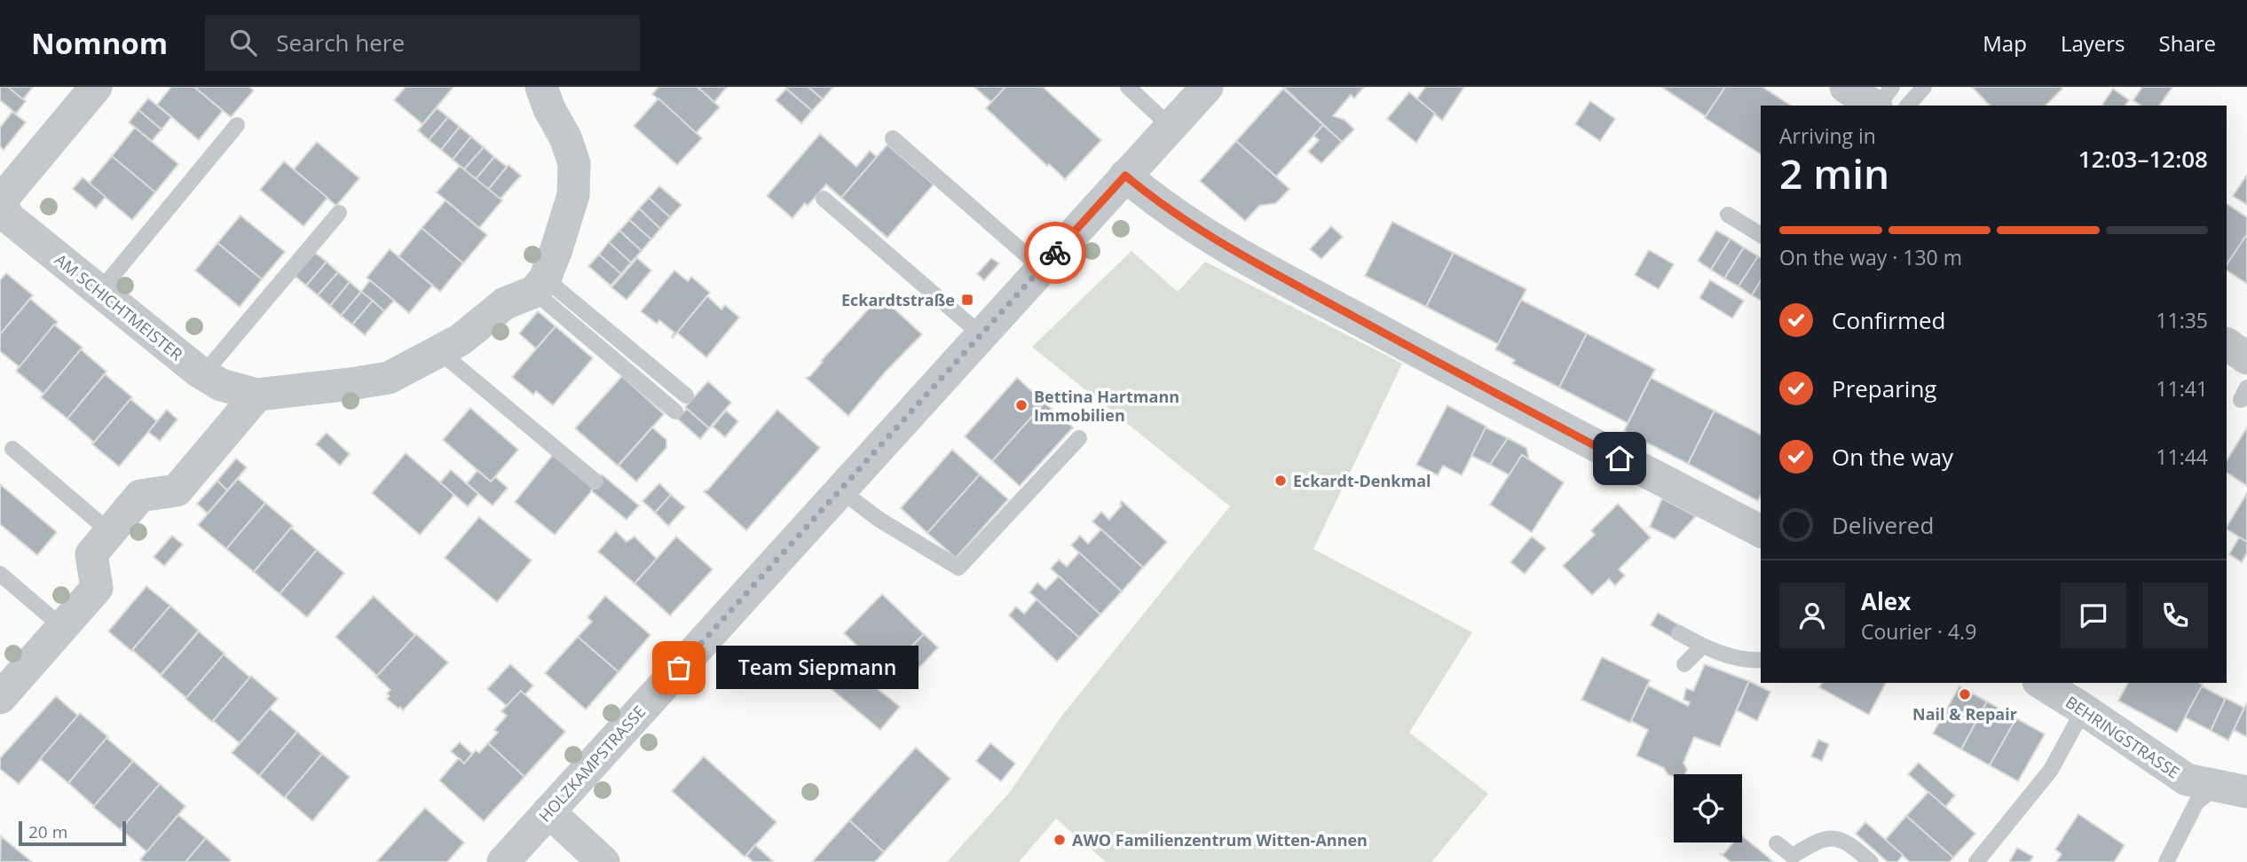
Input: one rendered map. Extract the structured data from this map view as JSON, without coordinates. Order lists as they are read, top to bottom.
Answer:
{
  "streets": {
    "street": ["AM SCHICHTMEISTER", "BEHRINGSTRASSE", "HOLZKAMPSTRASSE"]
  },
  "places": {
    "transit": ["Eckardtstraße"],
    "other": [
      "Bettina Hartmann Immobilien",
      "Eckardt-Denkmal",
      "Team Siepmann",
      "Nail & Repair",
      "AWO Familienzentrum Witten-Annen"
    ]
  },
  "scale_bar": "20 m",
  "page": {
    "header": "Nomnom",
    "search": "Search here",
    "nav": ["Map", "Layers", "Share"],
    "heading": ["2 min", "Arriving in", "12:03–12:08"],
    "panel": ["Alex", "Courier · 4.9"],
    "bar": "On the way · 130 m",
    "list": [
      ["Confirmed", "11:35"],
      ["Preparing", "11:41"],
      ["On the way", "11:44"],
      "Delivered"
    ],
    "bubble": "Team Siepmann",
    "scale": "20 m"
  }
}
